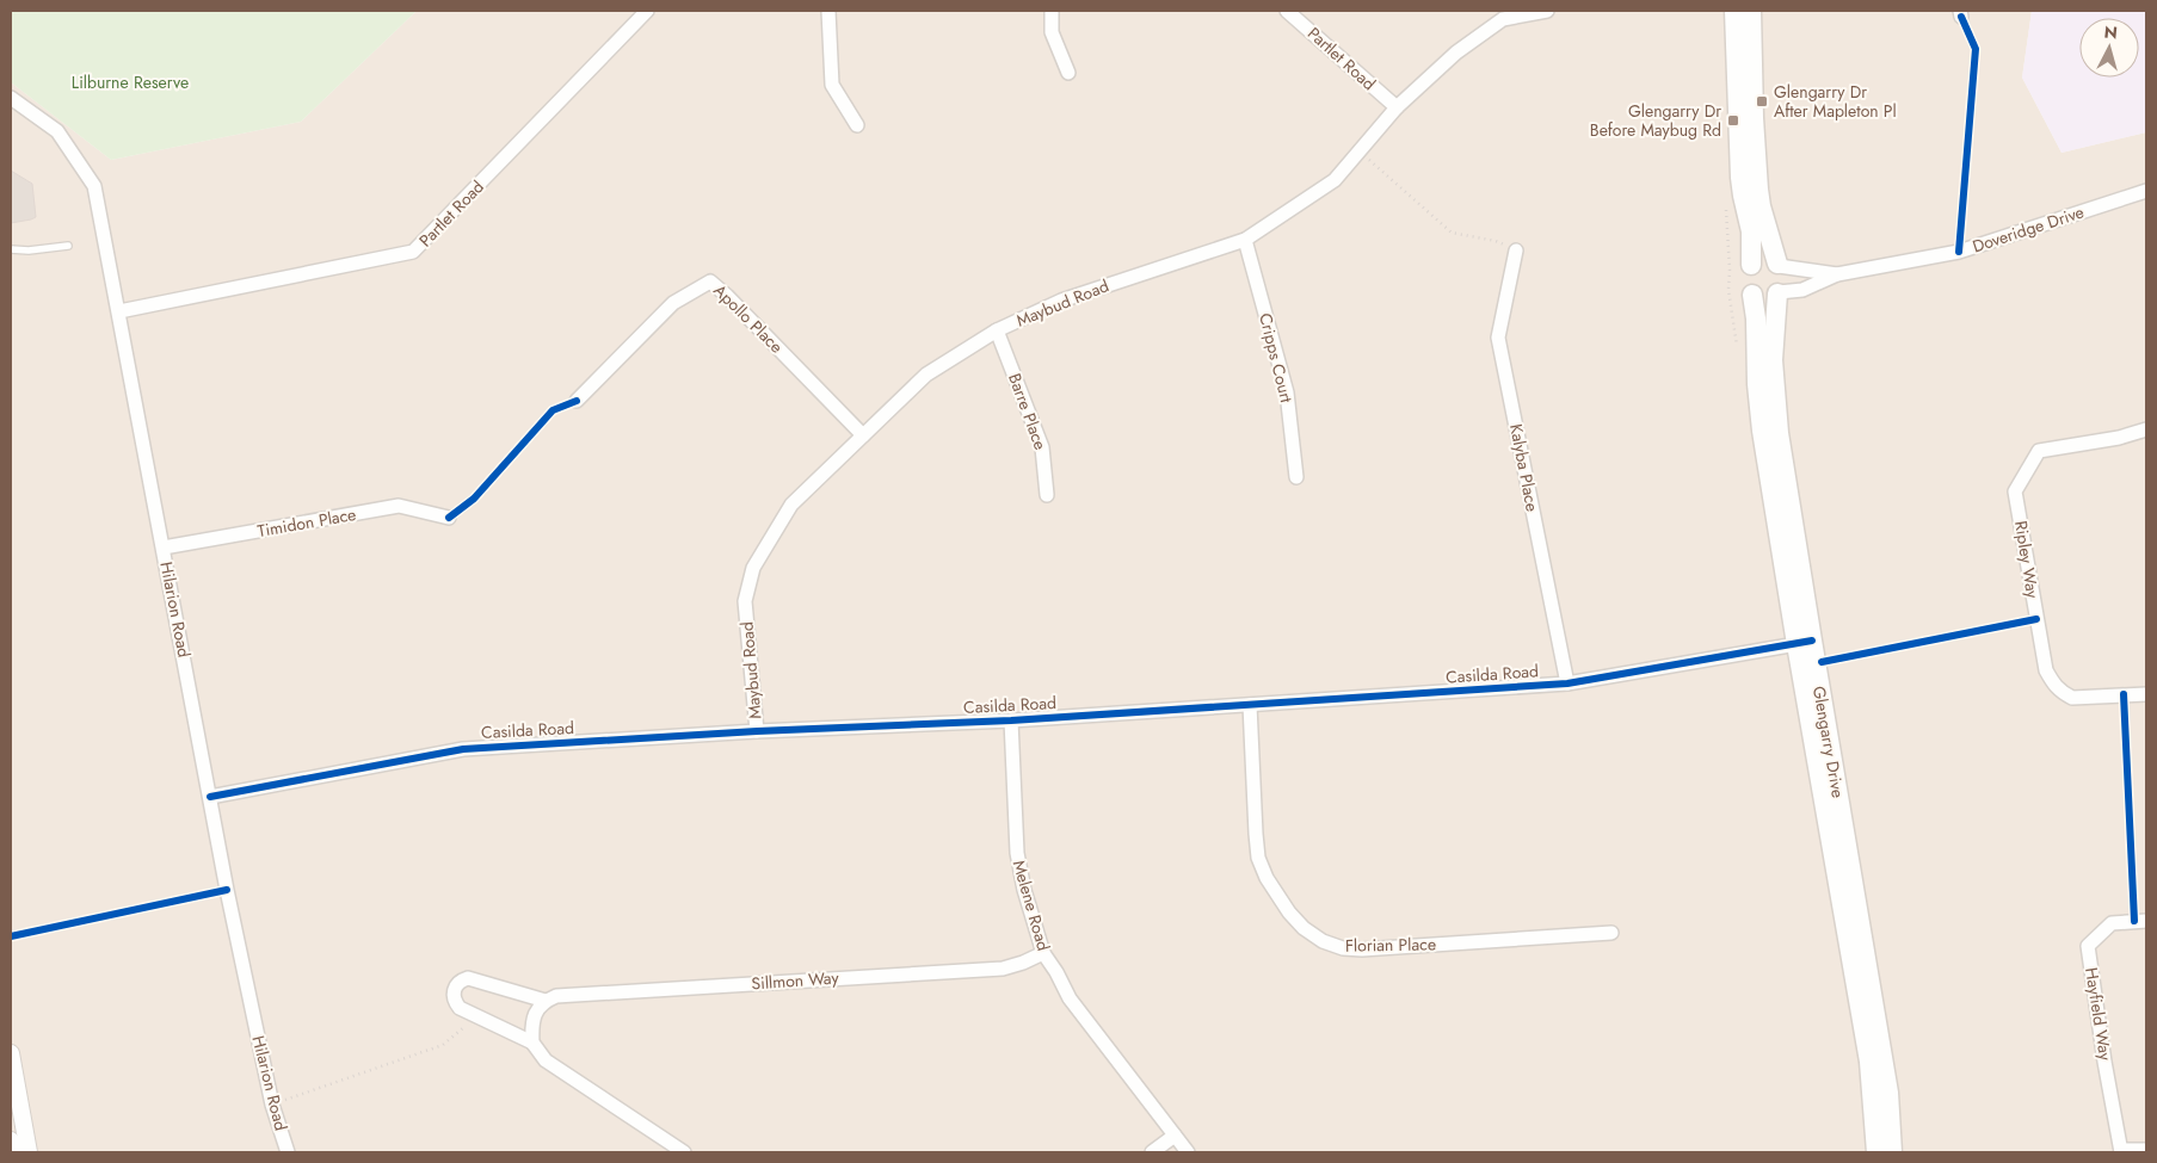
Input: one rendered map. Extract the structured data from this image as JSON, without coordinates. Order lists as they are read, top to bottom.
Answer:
{
  "streets": {
    "main road": ["Glengarry Drive"],
    "street": [
      "Partlet Road",
      "Doveridge Drive",
      "Maybud Road",
      "Apollo Place",
      "Cripps Court",
      "Barre Place",
      "Kalyba Place",
      "Timidon Place",
      "Ripley Way",
      "Hilarion Road",
      "Casilda Road",
      "Melene Road",
      "Florian Place",
      "Sillmon Way",
      "Hayfield Way"
    ]
  },
  "crossings": [
    ["Partlet Road", "Maybud Road"],
    ["Partlet Road", "Hilarion Road"],
    ["Doveridge Drive", "Glengarry Drive"],
    ["Maybud Road", "Apollo Place"],
    ["Maybud Road", "Cripps Court"],
    ["Maybud Road", "Barre Place"],
    ["Maybud Road", "Casilda Road"],
    ["Kalyba Place", "Casilda Road"],
    ["Timidon Place", "Hilarion Road"],
    ["Hilarion Road", "Casilda Road"],
    ["Casilda Road", "Glengarry Drive"],
    ["Casilda Road", "Melene Road"],
    ["Casilda Road", "Florian Place"],
    ["Melene Road", "Sillmon Way"]
  ],
  "parks": ["Lilburne Reserve"],
  "places": {
    "transit": ["Glengarry Dr After Mapleton Pl", "Glengarry Dr Before Maybug Rd"]
  },
  "north": "top"
}
